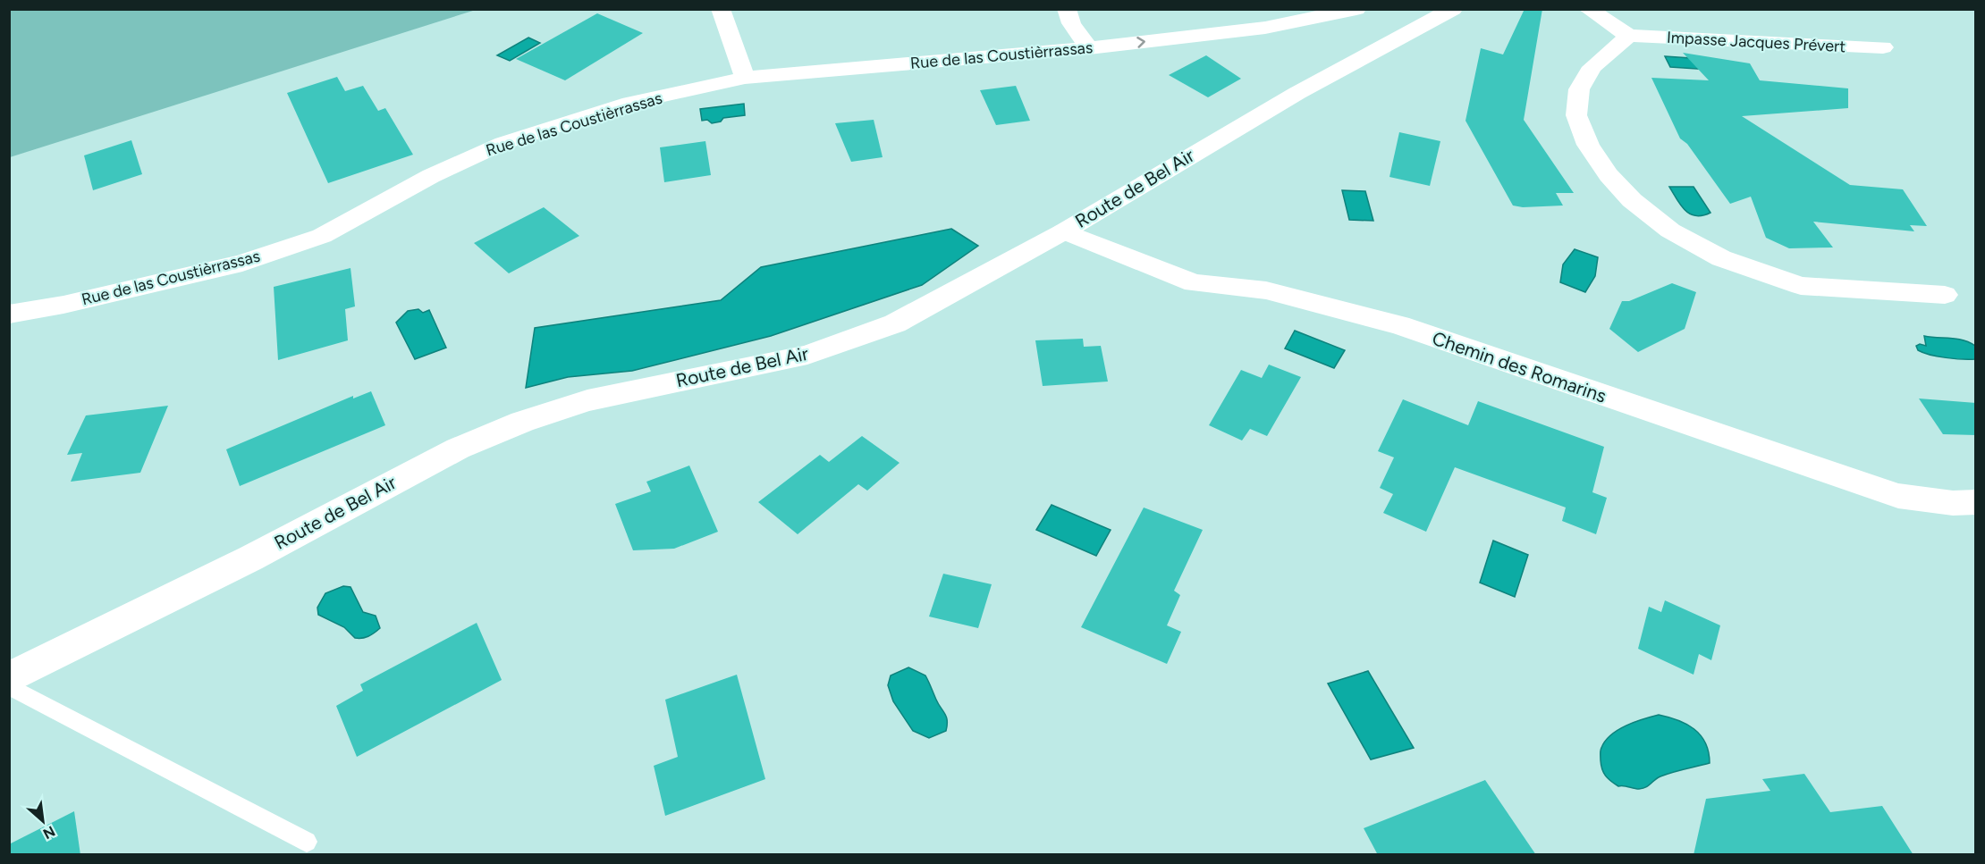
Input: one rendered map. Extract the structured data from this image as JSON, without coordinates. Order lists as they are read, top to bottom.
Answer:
{
  "streets": {
    "street": [
      "Impasse Jacques Prévert",
      "Rue de las Coustièrrassas",
      "Route de Bel Air",
      "Chemin des Romarins"
    ]
  },
  "crossings": [
    ["Route de Bel Air", "Chemin des Romarins"]
  ],
  "north": "bottom right"
}
